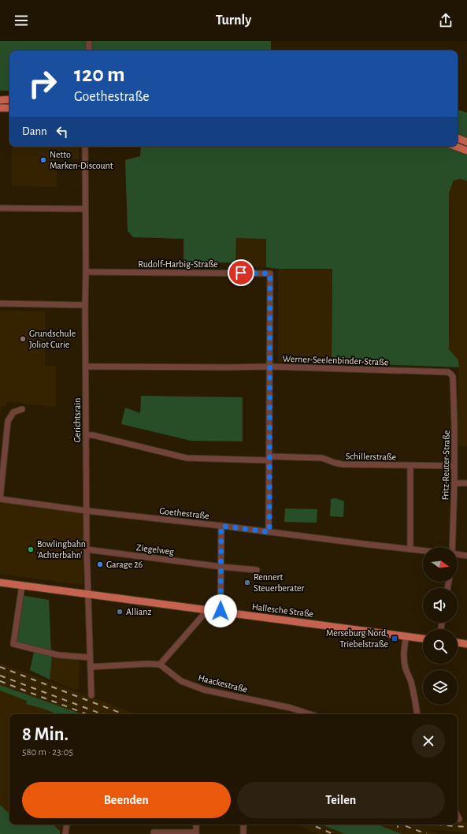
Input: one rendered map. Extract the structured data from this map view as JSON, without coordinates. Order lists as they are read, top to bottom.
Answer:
{
  "streets": {
    "main road": ["Hallesche Straße"],
    "street": [
      "Rudolf-Harbig-Straße",
      "Werner-Seelenbinder-Straße",
      "Gerichtsrain",
      "Schillerstraße",
      "Fritz-Reuter-Straße",
      "Goethestraße",
      "Ziegelweg",
      "Haackestraße"
    ]
  },
  "crossings": [
    ["Rudolf-Harbig-Straße", "Werner-Seelenbinder-Straße"],
    ["Rudolf-Harbig-Straße", "Gerichtsrain"],
    ["Werner-Seelenbinder-Straße", "Gerichtsrain"],
    ["Werner-Seelenbinder-Straße", "Fritz-Reuter-Straße"],
    ["Gerichtsrain", "Schillerstraße"],
    ["Gerichtsrain", "Goethestraße"],
    ["Gerichtsrain", "Ziegelweg"],
    ["Gerichtsrain", "Hallesche Straße"],
    ["Schillerstraße", "Fritz-Reuter-Straße"]
  ],
  "places": {
    "other": [
      "Netto Marken-Discount",
      "Grundschule Joliot Curie",
      "Bowlingbahn 'Achterbahn'",
      "Garage 26",
      "Rennert Steuerberater",
      "Allianz"
    ],
    "transit": ["Merseburg Nord, Triebelstraße"]
  },
  "north": "right",
  "page": {
    "header": "Turnly",
    "turn": ["120 m", "Goethestraße"],
    "then": "Dann",
    "heading": ["8 Min.", "580 m · 23:05"],
    "buttons": ["Beenden", "Teilen"]
  }
}
